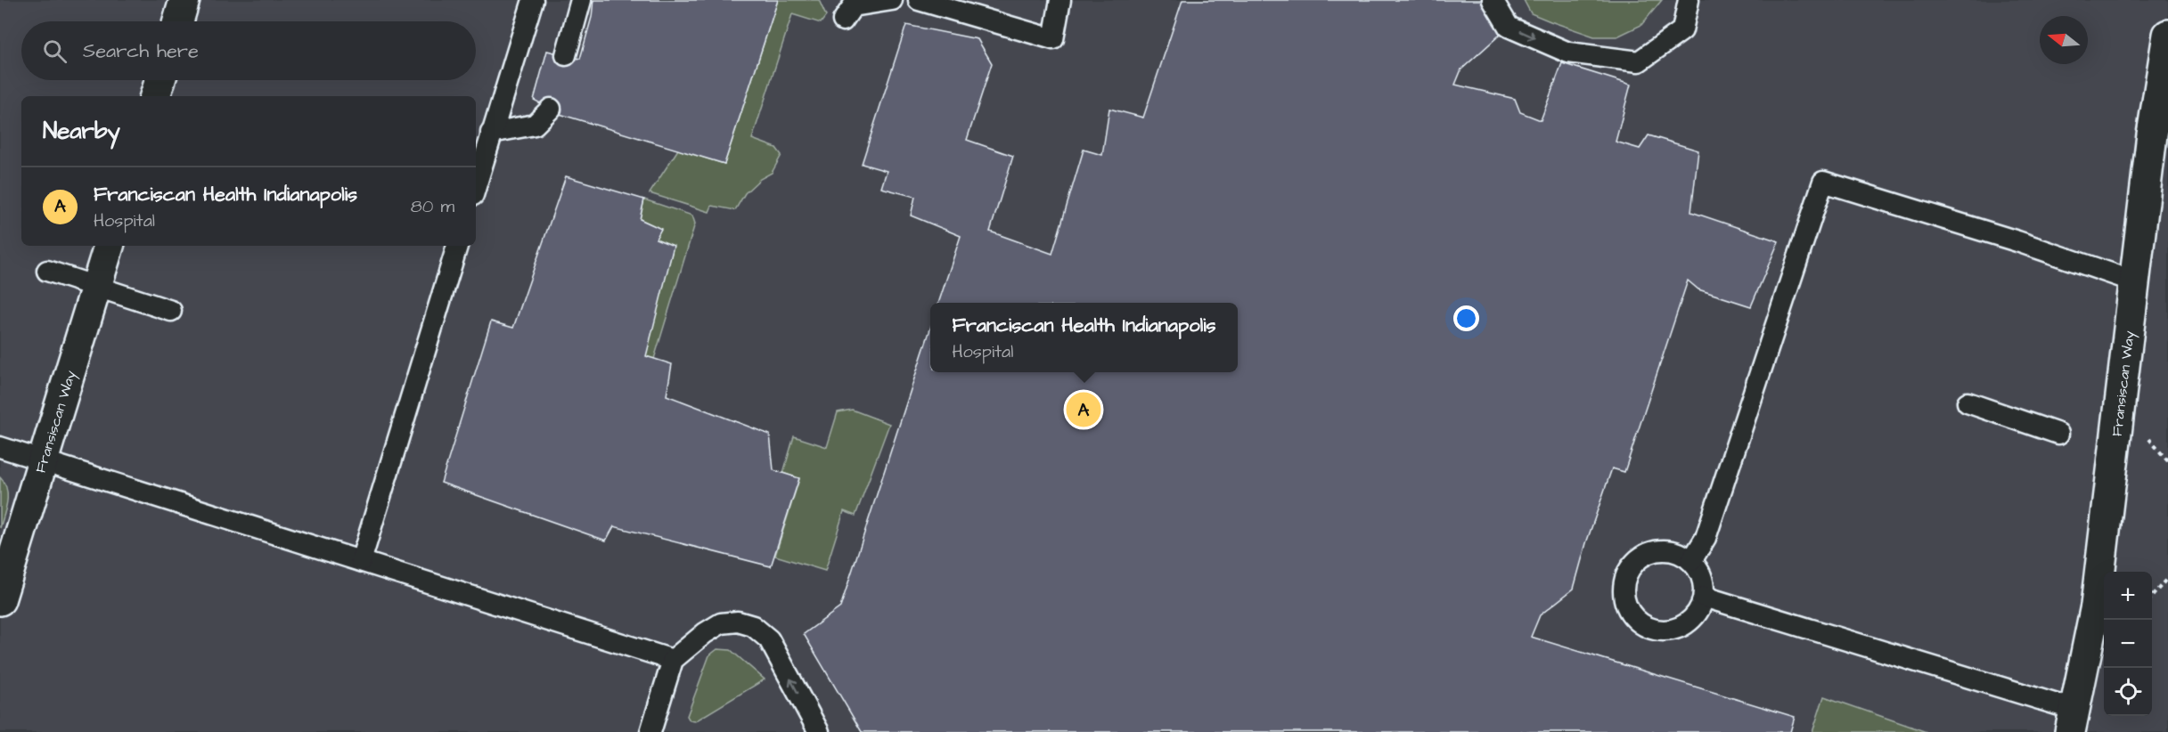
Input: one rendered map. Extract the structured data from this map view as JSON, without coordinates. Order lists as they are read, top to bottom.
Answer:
{
  "streets": {
    "street": ["Fransiscan Way"]
  },
  "north": "left",
  "page": {
    "search": "Search here",
    "heading": "Nearby",
    "list": [
      {
        "mark": "A",
        "name": "Franciscan Health Indianapolis",
        "note": "Hospital",
        "value": "80 m"
      }
    ],
    "popup": ["Franciscan Health Indianapolis", "Hospital"],
    "pins": "A",
    "map_buttons": ["+", "−"]
  }
}
